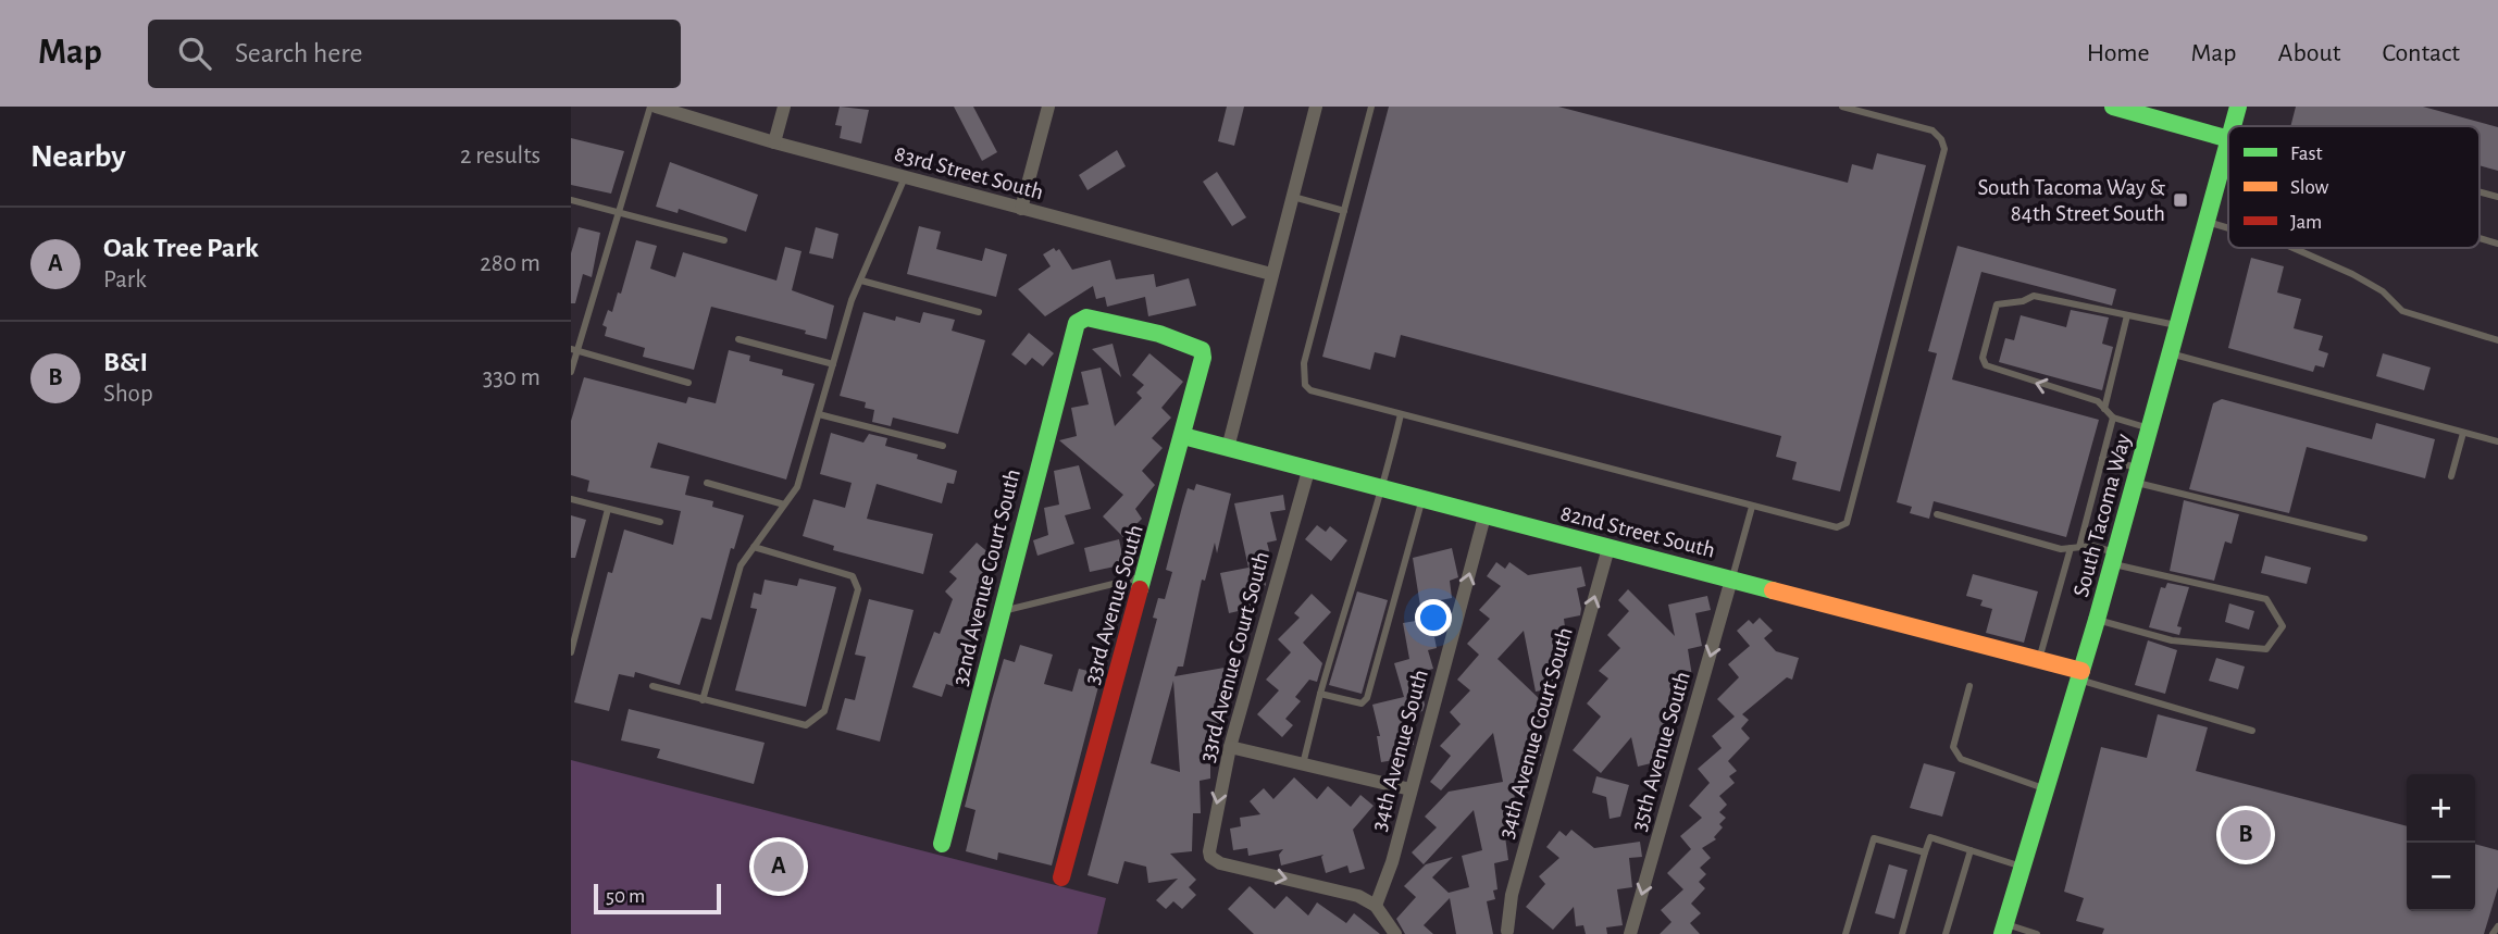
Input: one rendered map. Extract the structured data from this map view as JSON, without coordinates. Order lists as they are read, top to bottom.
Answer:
{
  "streets": {
    "street": [
      "83rd Street South",
      "South Tacoma Way",
      "82nd Street South",
      "32nd Avenue Court South",
      "33rd Avenue South",
      "33rd Avenue Court South",
      "34th Avenue Court South",
      "34th Avenue South",
      "35th Avenue South"
    ]
  },
  "crossings": [
    ["South Tacoma Way", "82nd Street South"],
    ["82nd Street South", "33rd Avenue South"],
    ["82nd Street South", "33rd Avenue Court South"],
    ["82nd Street South", "34th Avenue Court South"],
    ["82nd Street South", "34th Avenue South"],
    ["82nd Street South", "35th Avenue South"],
    ["32nd Avenue Court South", "33rd Avenue South"],
    ["33rd Avenue Court South", "34th Avenue South"]
  ],
  "one_way": ["34th Avenue Court South", "34th Avenue South", "35th Avenue South"],
  "places": {
    "transit": ["South Tacoma Way & 84th Street South"]
  },
  "legend": ["Fast", "Slow", "Jam"],
  "scale_bar": "50 m",
  "page": {
    "header": "Map",
    "search": "Search here",
    "nav": [
      "Home",
      "Map",
      "About",
      "Contact"
    ],
    "heading": ["Nearby", "2 results"],
    "list": [
      {
        "mark": "A",
        "name": "Oak Tree Park",
        "note": "Park",
        "value": "280 m"
      },
      {
        "mark": "B",
        "name": "B&I",
        "note": "Shop",
        "value": "330 m"
      }
    ],
    "map_buttons": ["+", "−"],
    "pins": ["B", "A"],
    "scale": "50 m"
  }
}
